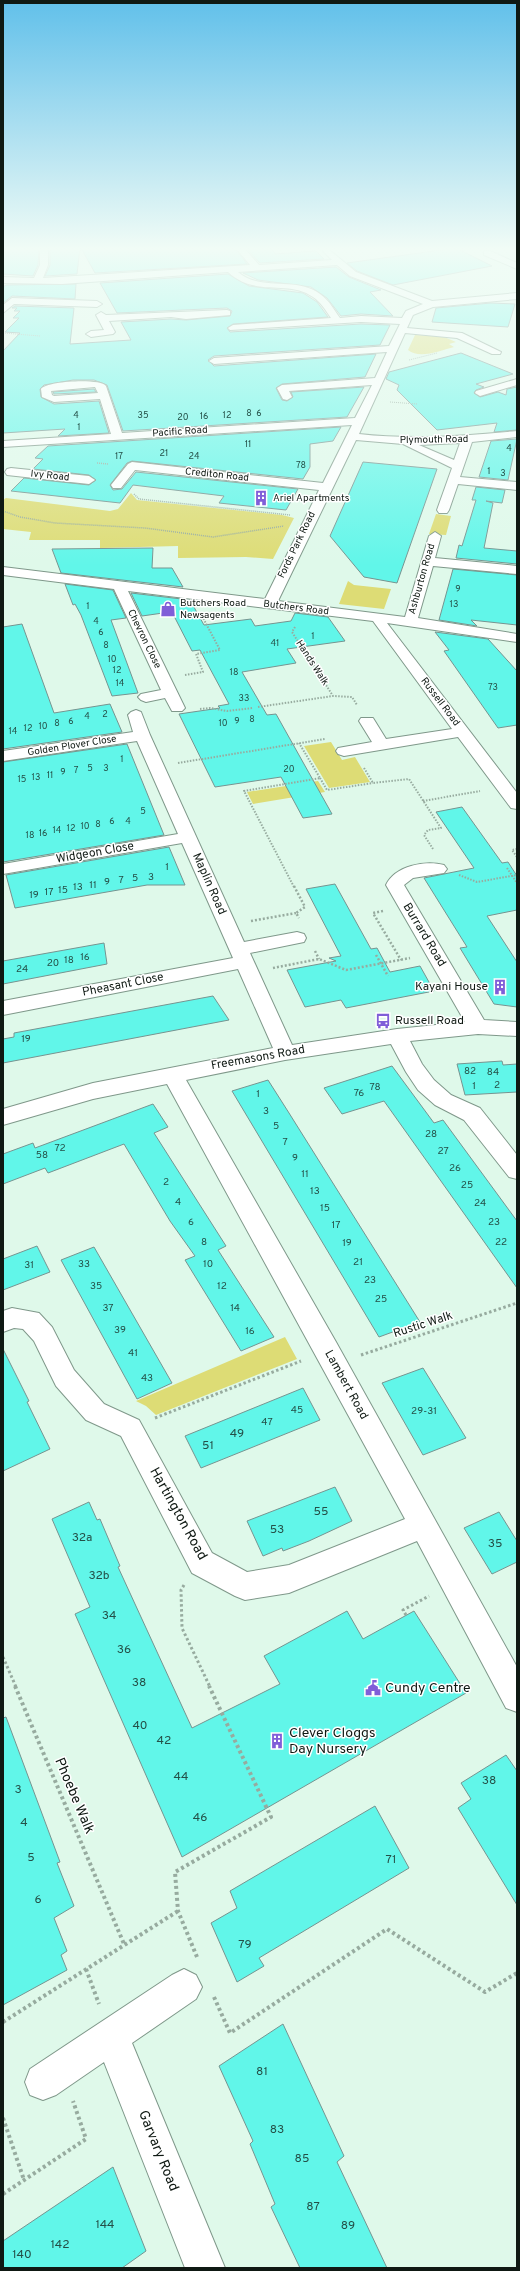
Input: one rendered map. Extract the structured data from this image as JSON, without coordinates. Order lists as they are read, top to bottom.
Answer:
{
  "streets": {
    "street": [
      "Pacific Road",
      "Plymouth Road",
      "Crediton Road",
      "Ivy Road",
      "Fords Park Road",
      "Ashburton Road",
      "Butchers Road",
      "Chevron Close",
      "Russell Road",
      "Golden Plover Close",
      "Widgeon Close",
      "Maplin Road",
      "Burrard Road",
      "Pheasant Close",
      "Freemasons Road",
      "Lambert Road",
      "Hartington Road",
      "Garvary Road"
    ],
    "path": ["Hands Walk", "Rustic Walk", "Phoebe Walk"]
  },
  "crossings": [
    ["Pacific Road", "Ivy Road"],
    ["Pacific Road", "Fords Park Road"],
    ["Plymouth Road", "Fords Park Road"],
    ["Crediton Road", "Fords Park Road"],
    ["Fords Park Road", "Butchers Road"],
    ["Ashburton Road", "Butchers Road"],
    ["Butchers Road", "Chevron Close"],
    ["Butchers Road", "Hands Walk"],
    ["Butchers Road", "Russell Road"],
    ["Golden Plover Close", "Maplin Road"],
    ["Widgeon Close", "Maplin Road"],
    ["Maplin Road", "Pheasant Close"],
    ["Maplin Road", "Freemasons Road"],
    ["Burrard Road", "Freemasons Road"],
    ["Freemasons Road", "Lambert Road"],
    ["Rustic Walk", "Lambert Road"],
    ["Lambert Road", "Hartington Road"]
  ],
  "places": {
    "building": ["Ariel Apartments", "Kayani House", "Clever Cloggs Day Nursery"],
    "shop": ["Butchers Road Newsagents"],
    "bus stop": ["Russell Road"],
    "public building": ["Cundy Centre"]
  },
  "house_numbers": [
    "8",
    "6",
    "4",
    "35",
    "12",
    "16",
    "20",
    "1",
    "11",
    "4",
    "21",
    "17",
    "24",
    "78",
    "1",
    "3",
    "9",
    "13",
    "1",
    "4",
    "6",
    "1",
    "41",
    "8",
    "10",
    "12",
    "18",
    "14",
    "73",
    "33",
    "2",
    "4",
    "8",
    "6",
    "9",
    "8",
    "10",
    "10",
    "12",
    "14",
    "1",
    "5",
    "3",
    "20",
    "7",
    "9",
    "11",
    "13",
    "15",
    "5",
    "6",
    "4",
    "8",
    "10",
    "12",
    "14",
    "16",
    "18",
    "1",
    "3",
    "5",
    "7",
    "9",
    "11",
    "13",
    "15",
    "17",
    "19",
    "16",
    "18",
    "20",
    "24",
    "19",
    "82",
    "84",
    "2",
    "1",
    "78",
    "76",
    "1",
    "3",
    "5",
    "28",
    "7",
    "72",
    "27",
    "58",
    "9",
    "26",
    "11",
    "2",
    "25",
    "13",
    "4",
    "24",
    "15",
    "6",
    "23",
    "17",
    "8",
    "22",
    "19",
    "21",
    "33",
    "10",
    "31",
    "23",
    "35",
    "12",
    "25",
    "37",
    "14",
    "39",
    "16",
    "41",
    "43",
    "45",
    "29-31",
    "47",
    "49",
    "51",
    "55",
    "53",
    "32a",
    "35",
    "32b",
    "34",
    "36",
    "38",
    "40",
    "42",
    "44",
    "38",
    "3",
    "46",
    "4",
    "5",
    "71",
    "6",
    "79",
    "81",
    "83",
    "85",
    "87",
    "144",
    "89",
    "142",
    "140"
  ]
}
